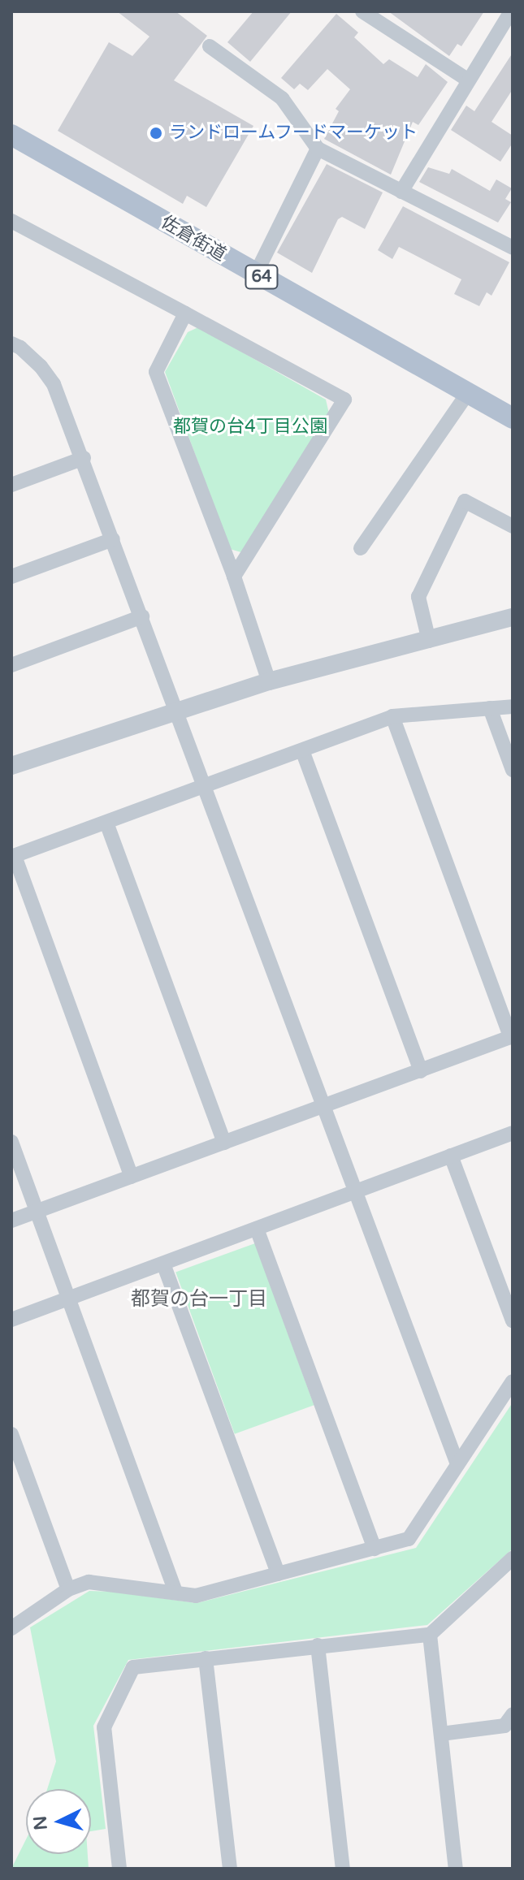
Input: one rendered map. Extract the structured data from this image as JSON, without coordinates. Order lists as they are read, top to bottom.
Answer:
{
  "streets": {
    "main road": ["佐倉街道", "64"]
  },
  "districts": ["都賀の台一丁目"],
  "parks": ["都賀の台4丁目公園"],
  "places": ["ランドロームフードマーケット"],
  "north": "left"
}
